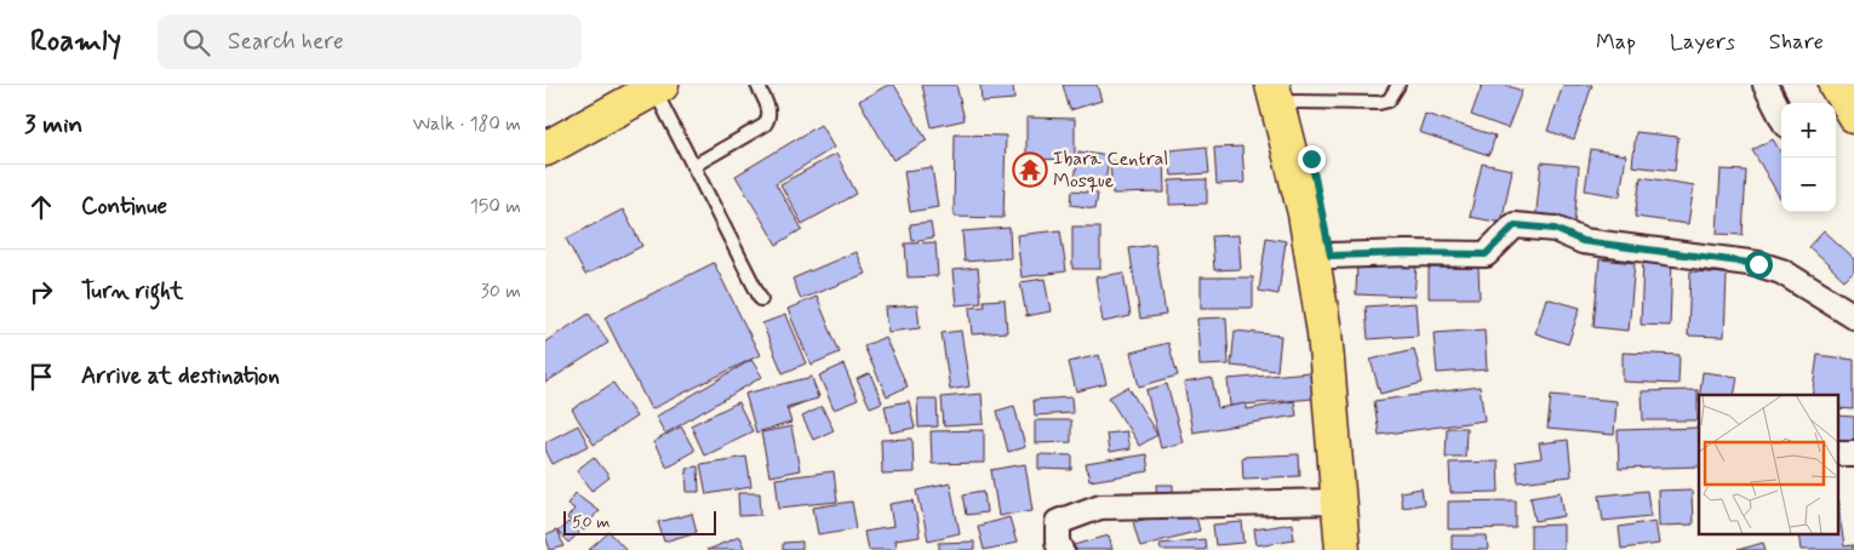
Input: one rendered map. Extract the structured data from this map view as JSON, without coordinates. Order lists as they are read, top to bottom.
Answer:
{
  "places": {
    "temple": ["Ibara Central Mosque"]
  },
  "scale_bar": "50 m",
  "page": {
    "header": "Roamly",
    "search": "Search here",
    "nav": ["Map", "Layers", "Share"],
    "heading": ["3 min", "Walk · 180 m"],
    "map_buttons": ["+", "−"],
    "list": [
      ["Continue", "150 m"],
      ["Turn right", "30 m"],
      "Arrive at destination"
    ],
    "scale": "50 m"
  }
}
